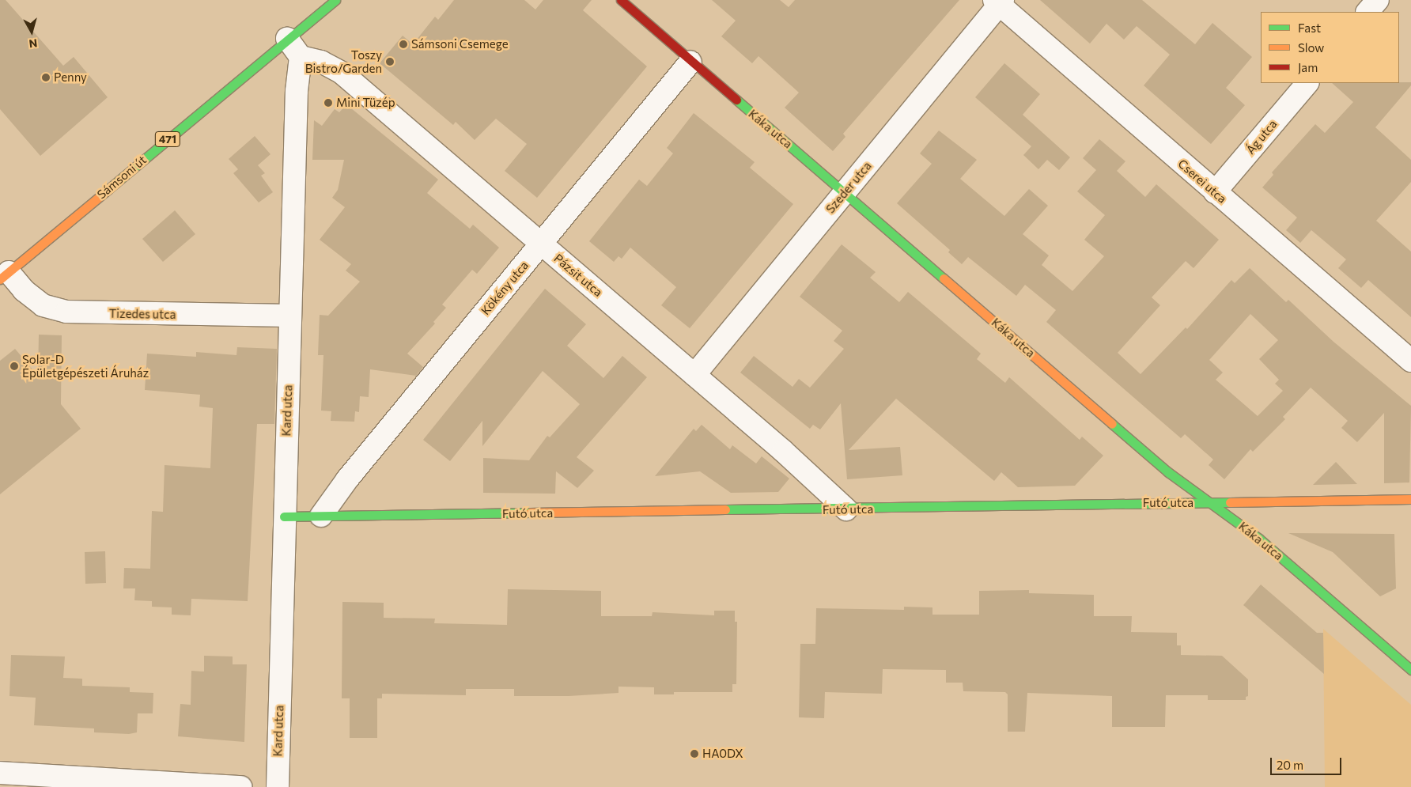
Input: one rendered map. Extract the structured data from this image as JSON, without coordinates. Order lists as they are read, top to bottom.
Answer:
{
  "streets": {
    "street": [
      "Káka utca",
      "Ág utca",
      "471",
      "Sámsoni út",
      "Cserei utca",
      "Szeder utca",
      "Pázsit utca",
      "Kökény utca",
      "Tizedes utca",
      "Kard utca",
      "Futó utca"
    ]
  },
  "crossings": [
    ["Káka utca", "Szeder utca"],
    ["Káka utca", "Kökény utca"],
    ["Káka utca", "Futó utca"],
    ["Ág utca", "Cserei utca"],
    ["Sámsoni út", "Tizedes utca"],
    ["Cserei utca", "Szeder utca"],
    ["Szeder utca", "Pázsit utca"],
    ["Pázsit utca", "Kökény utca"],
    ["Pázsit utca", "Kard utca"],
    ["Pázsit utca", "Futó utca"],
    ["Kökény utca", "Futó utca"],
    ["Tizedes utca", "Kard utca"],
    ["Kard utca", "Futó utca"]
  ],
  "places": [
    "Sámsoni Csemege",
    "Toszy Bistro/Garden",
    "Penny",
    "Mini Tüzép",
    "Solar-D Épületgépészeti Áruház",
    "HA0DX"
  ],
  "legend": ["Fast", "Slow", "Jam"],
  "scale_bar": "20 m",
  "north": "bottom"
}
